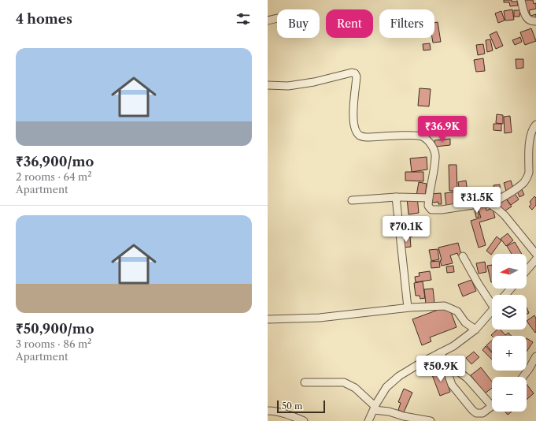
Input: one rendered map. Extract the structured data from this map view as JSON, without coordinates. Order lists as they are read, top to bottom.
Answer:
{
  "scale_bar": "50 m",
  "north": "left",
  "page": {
    "heading": "4 homes",
    "chip": ["Buy", "Rent", "Filters"],
    "list": [
      {
        "name": "₹36,900/mo",
        "note": "2 rooms · 64 m² · Apartment"
      },
      {
        "name": "₹50,900/mo",
        "note": "3 rooms · 86 m² · Apartment"
      }
    ],
    "price": [
      "₹36.9K",
      "₹31.5K",
      "₹70.1K",
      "₹50.9K"
    ],
    "map_buttons": ["+", "−"],
    "scale": "50 m"
  }
}
